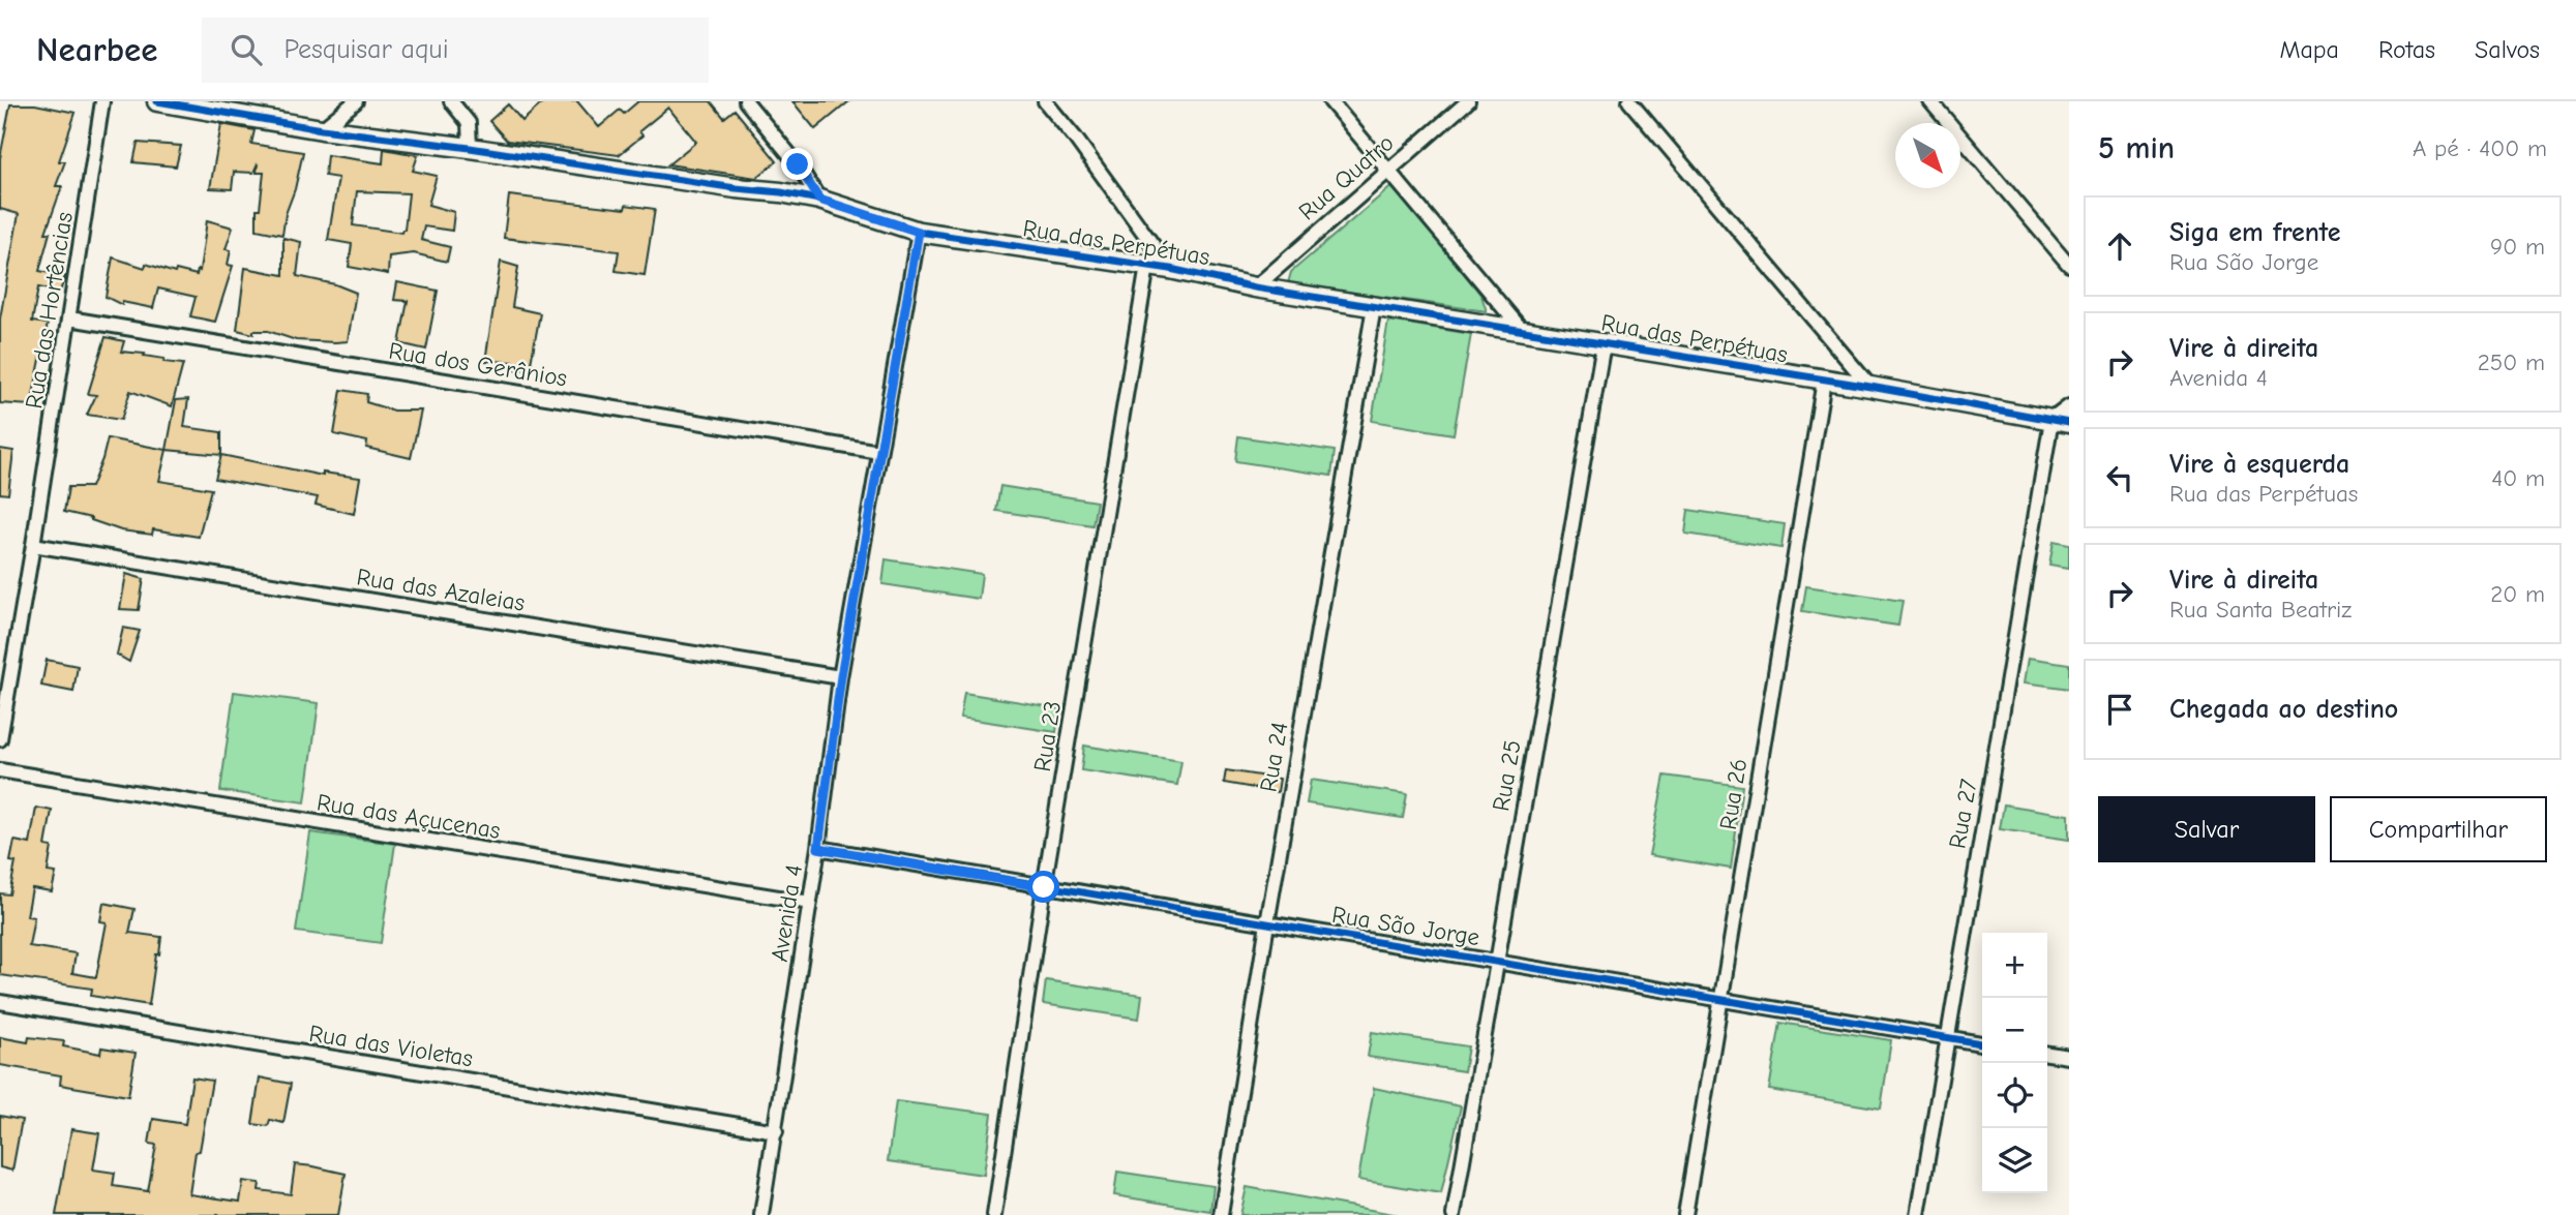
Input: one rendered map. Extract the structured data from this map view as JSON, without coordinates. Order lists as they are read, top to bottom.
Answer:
{
  "streets": {
    "street": [
      "Rua Quatro",
      "Rua das Perpétuas",
      "Rua das Hortências",
      "Rua dos Gerânios",
      "Rua das Azaleias",
      "Rua 23",
      "Rua 24",
      "Rua 25",
      "Rua 26",
      "Rua 27",
      "Rua das Açucenas",
      "Avenida 4",
      "Rua São Jorge",
      "Rua das Violetas"
    ]
  },
  "crossings": [
    ["Rua Quatro", "Rua das Perpétuas"],
    ["Rua das Perpétuas", "Rua 23"],
    ["Rua das Perpétuas", "Rua 24"],
    ["Rua das Perpétuas", "Rua 25"],
    ["Rua das Perpétuas", "Rua 26"],
    ["Rua das Perpétuas", "Rua 27"],
    ["Rua das Perpétuas", "Avenida 4"],
    ["Rua das Hortências", "Rua dos Gerânios"],
    ["Rua das Hortências", "Rua das Azaleias"],
    ["Rua dos Gerânios", "Avenida 4"],
    ["Rua das Azaleias", "Avenida 4"],
    ["Rua 23", "Rua São Jorge"],
    ["Rua 24", "Rua São Jorge"],
    ["Rua 25", "Rua São Jorge"],
    ["Rua 26", "Rua São Jorge"],
    ["Rua 27", "Rua São Jorge"],
    ["Rua das Açucenas", "Avenida 4"],
    ["Avenida 4", "Rua São Jorge"],
    ["Avenida 4", "Rua das Violetas"]
  ],
  "north": "bottom right",
  "page": {
    "header": "Nearbee",
    "search": "Pesquisar aqui",
    "nav": ["Mapa", "Rotas", "Salvos"],
    "heading": ["5 min", "A pé · 400 m"],
    "list": [
      ["Siga em frente", "Rua São Jorge", "90 m"],
      ["Vire à direita", "Avenida 4", "250 m"],
      ["Vire à esquerda", "Rua das Perpétuas", "40 m"],
      ["Vire à direita", "Rua Santa Beatriz", "20 m"],
      "Chegada ao destino"
    ],
    "buttons": ["Salvar", "Compartilhar"],
    "map_buttons": ["+", "−"]
  }
}
